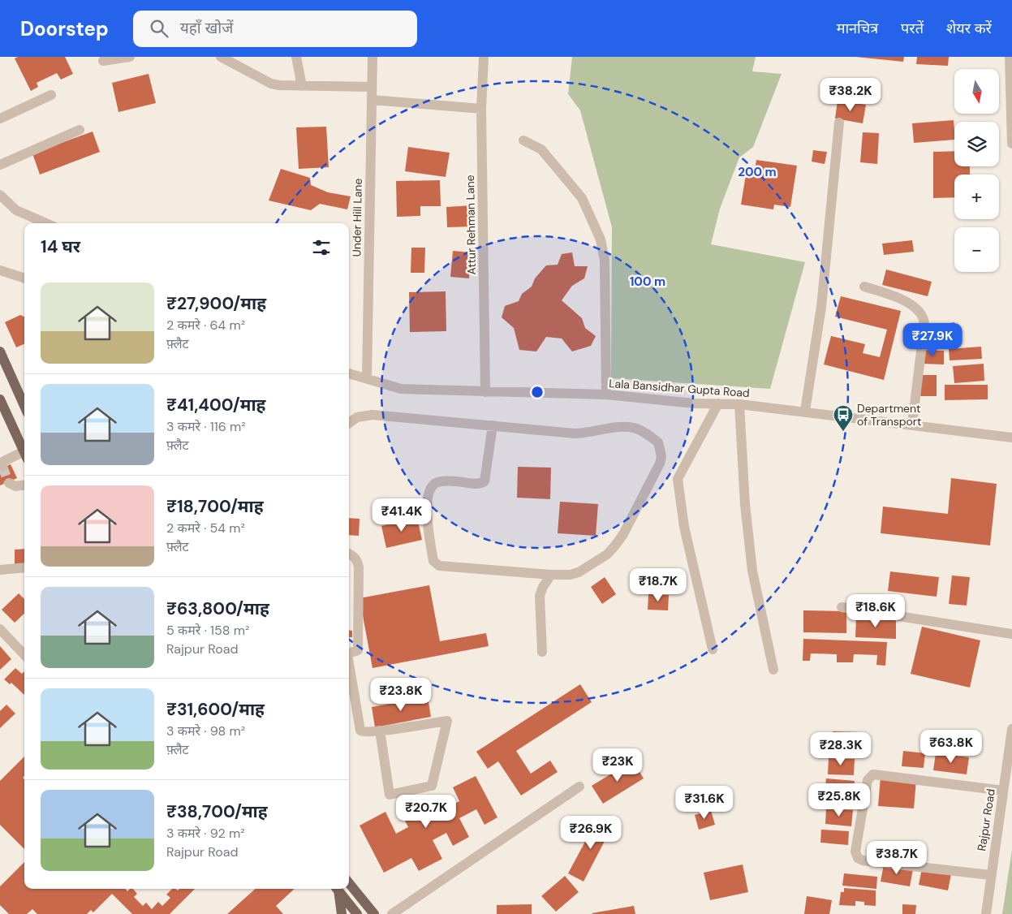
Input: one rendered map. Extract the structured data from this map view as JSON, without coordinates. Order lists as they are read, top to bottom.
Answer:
{
  "streets": {
    "street": [
      "Under Hill Lane",
      "Attur Rehman Lane",
      "Lala Bansidhar Gupta Road",
      "Rajpur Road"
    ]
  },
  "crossings": [
    ["Under Hill Lane", "Lala Bansidhar Gupta Road"],
    ["Attur Rehman Lane", "Lala Bansidhar Gupta Road"]
  ],
  "places": {
    "bus stop": ["Department of Transport"]
  },
  "north": "bottom",
  "page": {
    "header": "Doorstep",
    "search": "यहाँ खोजें",
    "nav": ["मानचित्र", "परतें", "शेयर करें"],
    "map_buttons": ["+", "−"],
    "price": [
      "₹38.2K",
      "₹27.9K",
      "₹41.4K",
      "₹18.7K",
      "₹18.6K",
      "₹23.8K",
      "₹63.8K",
      "₹28.3K",
      "₹23K",
      "₹25.8K",
      "₹31.6K",
      "₹20.7K",
      "₹26.9K",
      "₹38.7K"
    ],
    "heading": "14 घर",
    "list": [
      {
        "name": "₹27,900/माह",
        "note": "2 कमरे · 64 m² · फ़्लैट"
      },
      {
        "name": "₹41,400/माह",
        "note": "3 कमरे · 116 m² · फ़्लैट"
      },
      {
        "name": "₹18,700/माह",
        "note": "2 कमरे · 54 m² · फ़्लैट"
      },
      {
        "name": "₹63,800/माह",
        "note": "5 कमरे · 158 m² · Rajpur Road"
      },
      {
        "name": "₹31,600/माह",
        "note": "3 कमरे · 98 m² · फ़्लैट"
      },
      {
        "name": "₹38,700/माह",
        "note": "3 कमरे · 92 m² · Rajpur Road"
      }
    ]
  },
  "rings": ["200 m", "100 m"]
}
